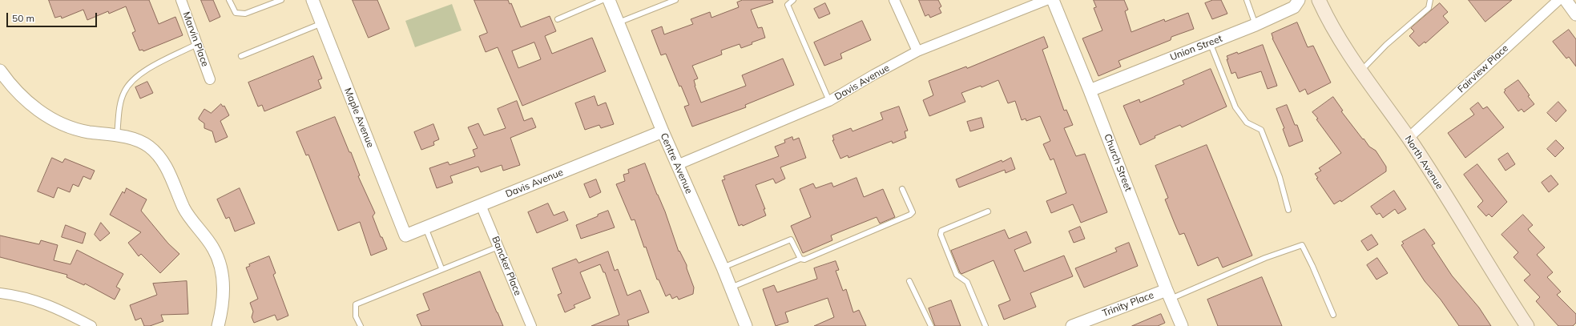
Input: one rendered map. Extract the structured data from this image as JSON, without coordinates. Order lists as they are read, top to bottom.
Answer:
{
  "streets": {
    "main road": ["North Avenue"],
    "street": [
      "Marvin Place",
      "Union Street",
      "Fairview Place",
      "Davis Avenue",
      "Maple Avenue",
      "Church Street",
      "Centre Avenue",
      "Bancker Place",
      "Trinity Place"
    ]
  },
  "crossings": [
    ["Union Street", "Church Street"],
    ["Fairview Place", "North Avenue"],
    ["Davis Avenue", "Maple Avenue"],
    ["Davis Avenue", "Centre Avenue"],
    ["Davis Avenue", "Bancker Place"],
    ["Church Street", "Trinity Place"]
  ],
  "scale_bar": "50 m"
}
